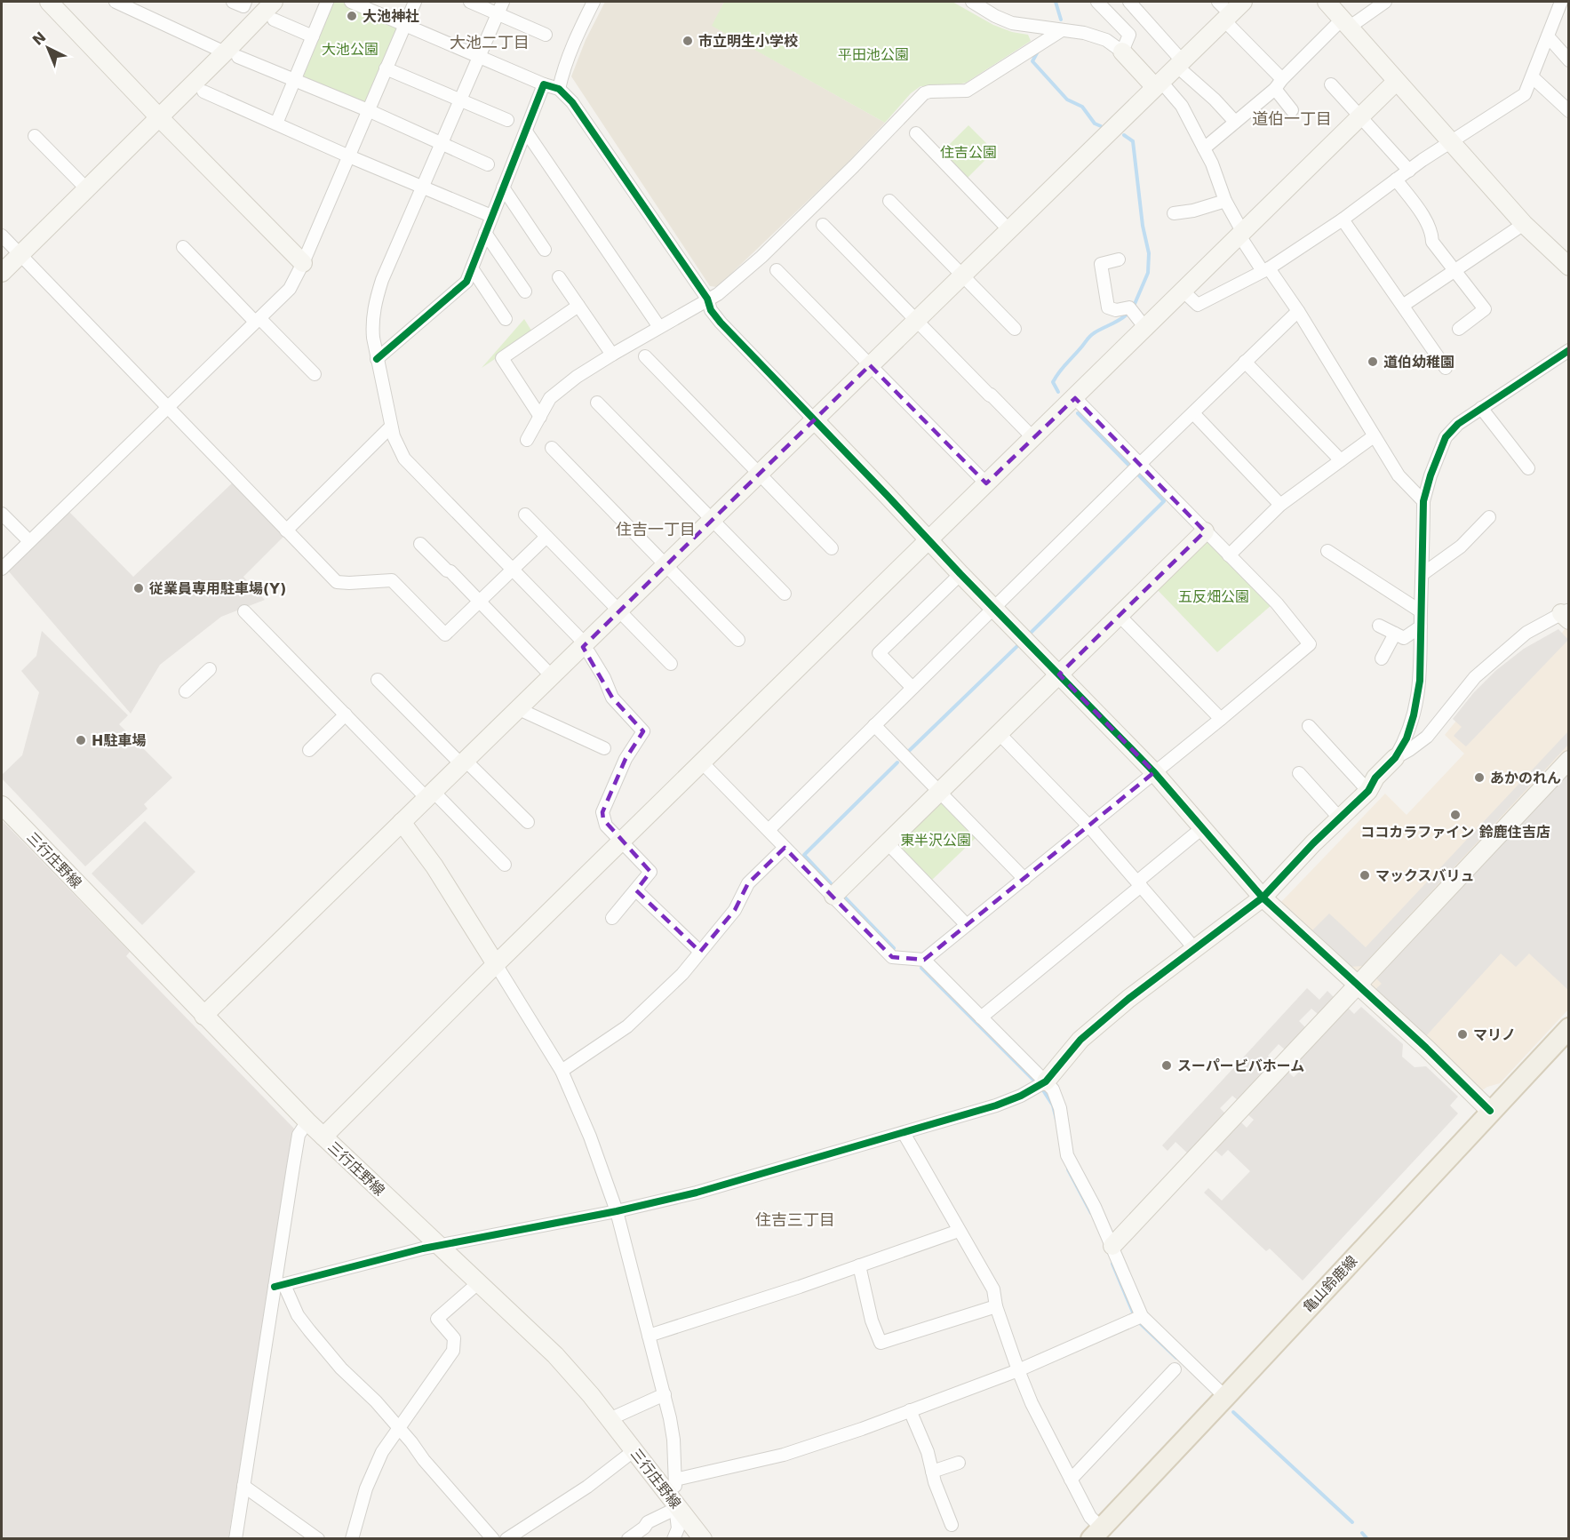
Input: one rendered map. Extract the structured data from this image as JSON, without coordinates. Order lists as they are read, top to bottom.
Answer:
{
  "streets": {
    "main road": ["亀山鈴鹿線"],
    "street": ["三行庄野線"]
  },
  "districts": [
    "大池二丁目",
    "道伯一丁目",
    "住吉一丁目",
    "住吉三丁目"
  ],
  "parks": [
    "大池公園",
    "平田池公園",
    "住吉公園",
    "五反畑公園",
    "東半沢公園"
  ],
  "places": [
    "大池神社",
    "市立明生小学校",
    "道伯幼稚園",
    "従業員専用駐車場(Y)",
    "H駐車場",
    "あかのれん",
    "ココカラファイン 鈴鹿住吉店",
    "マックスバリュ",
    "マリノ",
    "スーパービバホーム"
  ],
  "north": "top left"
}
